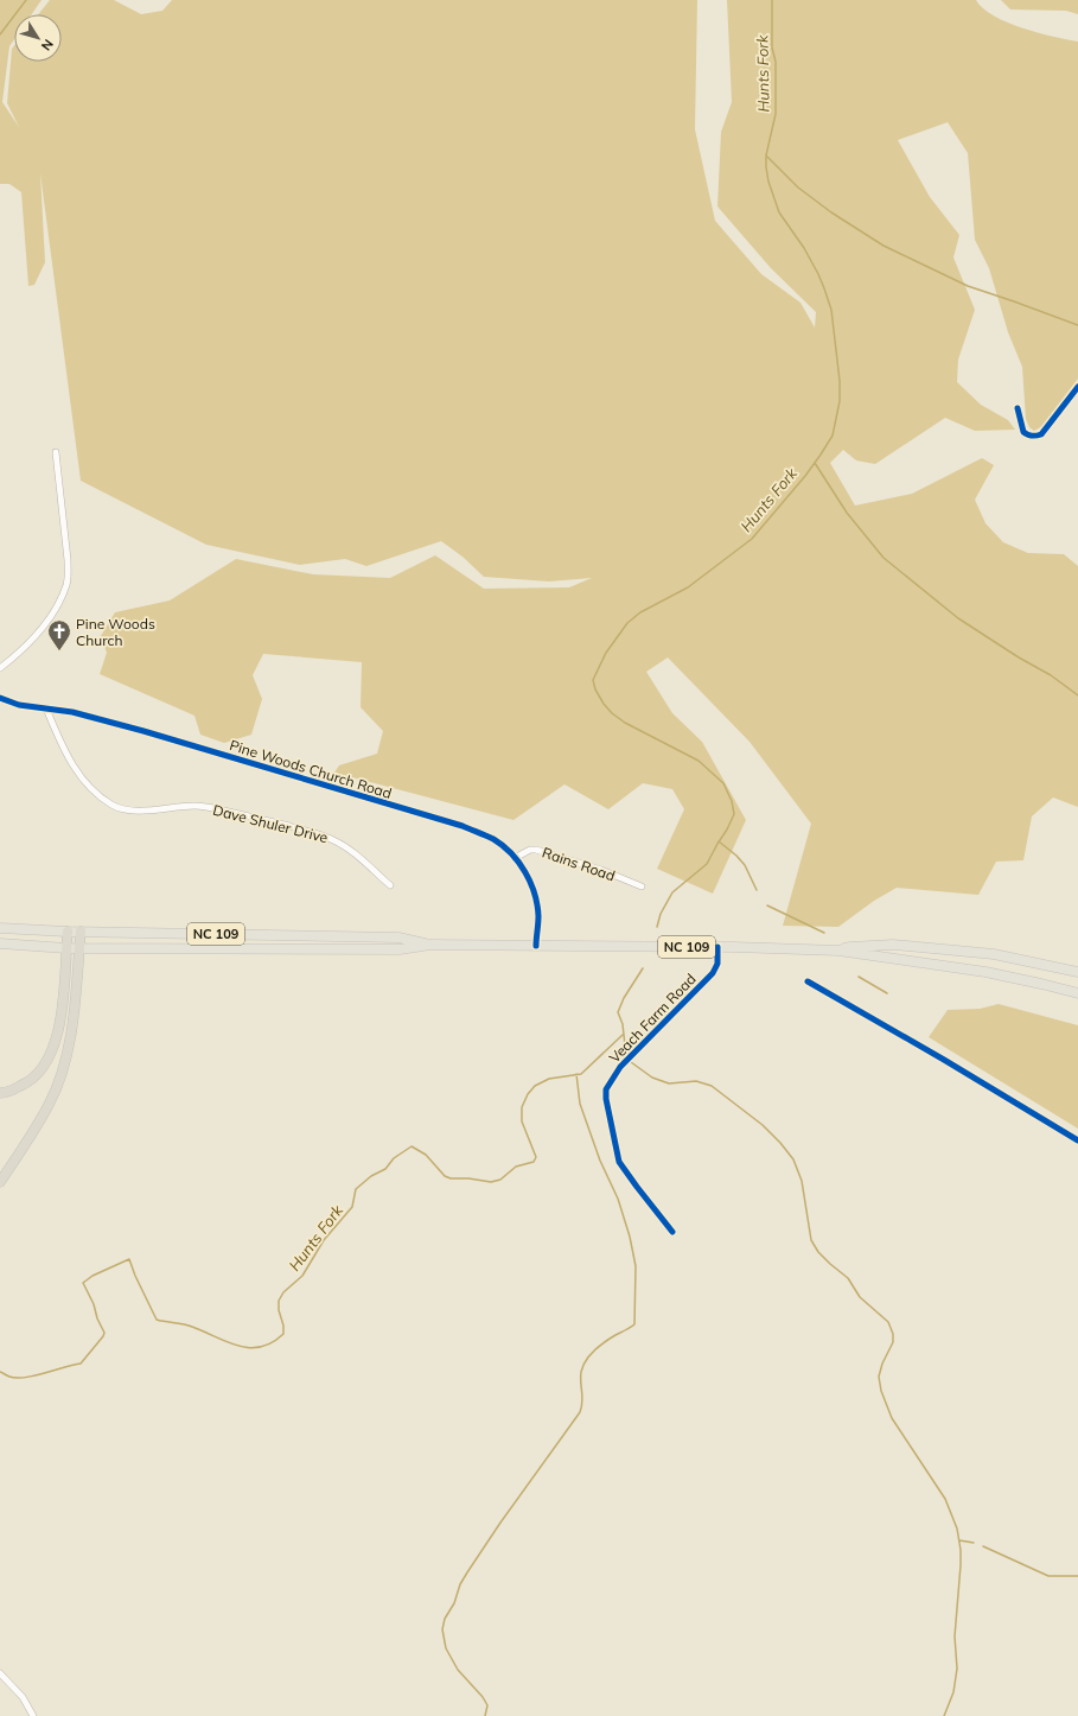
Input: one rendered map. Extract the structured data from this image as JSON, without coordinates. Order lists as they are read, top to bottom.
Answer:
{
  "streets": {
    "main road": ["NC 109"],
    "street": [
      "Pine Woods Church Road",
      "Dave Shuler Drive",
      "Rains Road",
      "Veach Farm Road"
    ]
  },
  "crossings": [
    ["Pine Woods Church Road", "Dave Shuler Drive"],
    ["Pine Woods Church Road", "Rains Road"],
    ["Pine Woods Church Road", "NC 109"],
    ["NC 109", "Veach Farm Road"]
  ],
  "water": ["Hunts Fork"],
  "places": {
    "church": ["Pine Woods Church"]
  },
  "north": "bottom right"
}
